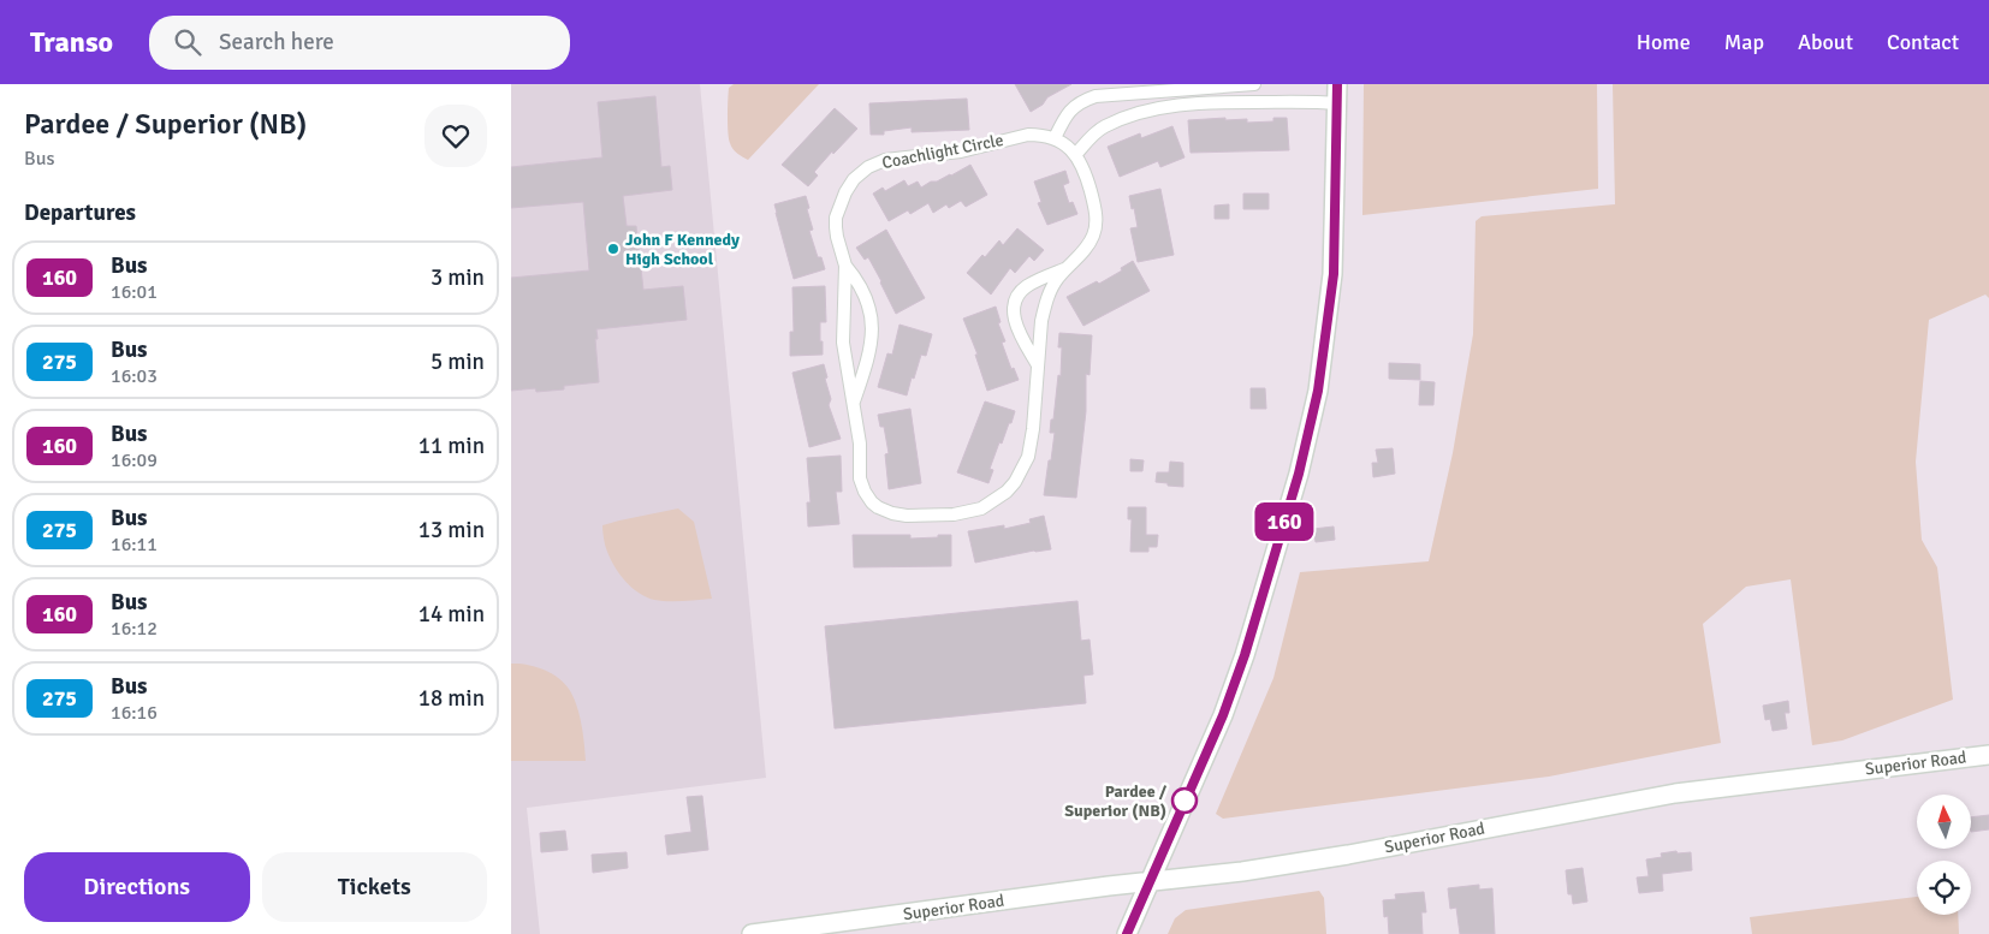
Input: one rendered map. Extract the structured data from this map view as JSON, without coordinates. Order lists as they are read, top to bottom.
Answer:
{
  "streets": {
    "main road": ["Superior Road"],
    "street": ["Coachlight Circle"]
  },
  "places": ["John F Kennedy High School", "Pardee / Superior (NB)"],
  "lines": ["bus line 160"],
  "north": "top",
  "page": {
    "header": "Transo",
    "search": "Search here",
    "nav": [
      "Home",
      "Map",
      "About",
      "Contact"
    ],
    "heading": [
      ["Pardee / Superior (NB)", "Bus"],
      "Departures"
    ],
    "on_map": "160",
    "list": [
      {
        "mark": "160",
        "name": "Bus",
        "note": "16:01",
        "value": "3 min"
      },
      {
        "mark": "275",
        "name": "Bus",
        "note": "16:03",
        "value": "5 min"
      },
      {
        "mark": "160",
        "name": "Bus",
        "note": "16:09",
        "value": "11 min"
      },
      {
        "mark": "275",
        "name": "Bus",
        "note": "16:11",
        "value": "13 min"
      },
      {
        "mark": "160",
        "name": "Bus",
        "note": "16:12",
        "value": "14 min"
      },
      {
        "mark": "275",
        "name": "Bus",
        "note": "16:16",
        "value": "18 min"
      }
    ],
    "buttons": ["Directions", "Tickets"]
  }
}
